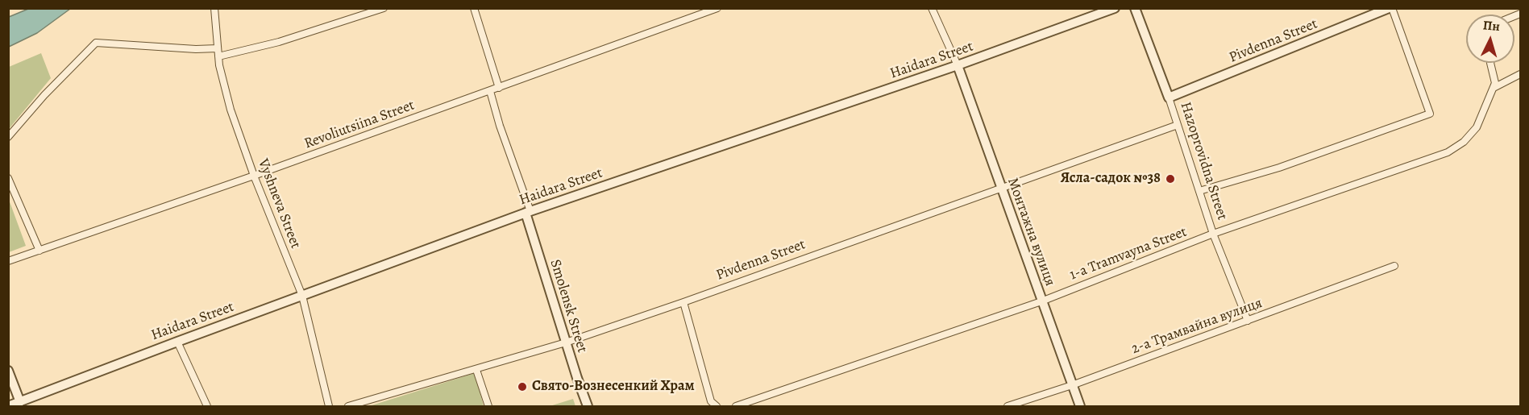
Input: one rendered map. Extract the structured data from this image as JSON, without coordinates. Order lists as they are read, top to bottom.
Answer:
{
  "streets": {
    "street": [
      "Pivdenna Street",
      "Haidara Street",
      "Revoliutsiina Street",
      "Hazoprovidna Street",
      "Vyshneva Street",
      "Монтажна вулиця",
      "1-a Tramvayna Street",
      "Smolensk Street",
      "2-а Трамвайна вулиця"
    ]
  },
  "crossings": [
    ["Pivdenna Street", "Hazoprovidna Street"],
    ["Pivdenna Street", "Монтажна вулиця"],
    ["Pivdenna Street", "Smolensk Street"],
    ["Haidara Street", "Vyshneva Street"],
    ["Haidara Street", "Монтажна вулиця"],
    ["Haidara Street", "Smolensk Street"],
    ["Revoliutsiina Street", "Vyshneva Street"],
    ["Hazoprovidna Street", "1-a Tramvayna Street"],
    ["Hazoprovidna Street", "2-а Трамвайна вулиця"],
    ["Монтажна вулиця", "1-a Tramvayna Street"],
    ["Монтажна вулиця", "2-а Трамвайна вулиця"]
  ],
  "places": ["Ясла-садок №38", "Свято-Вознесенкий Храм"],
  "north": "top"
}
